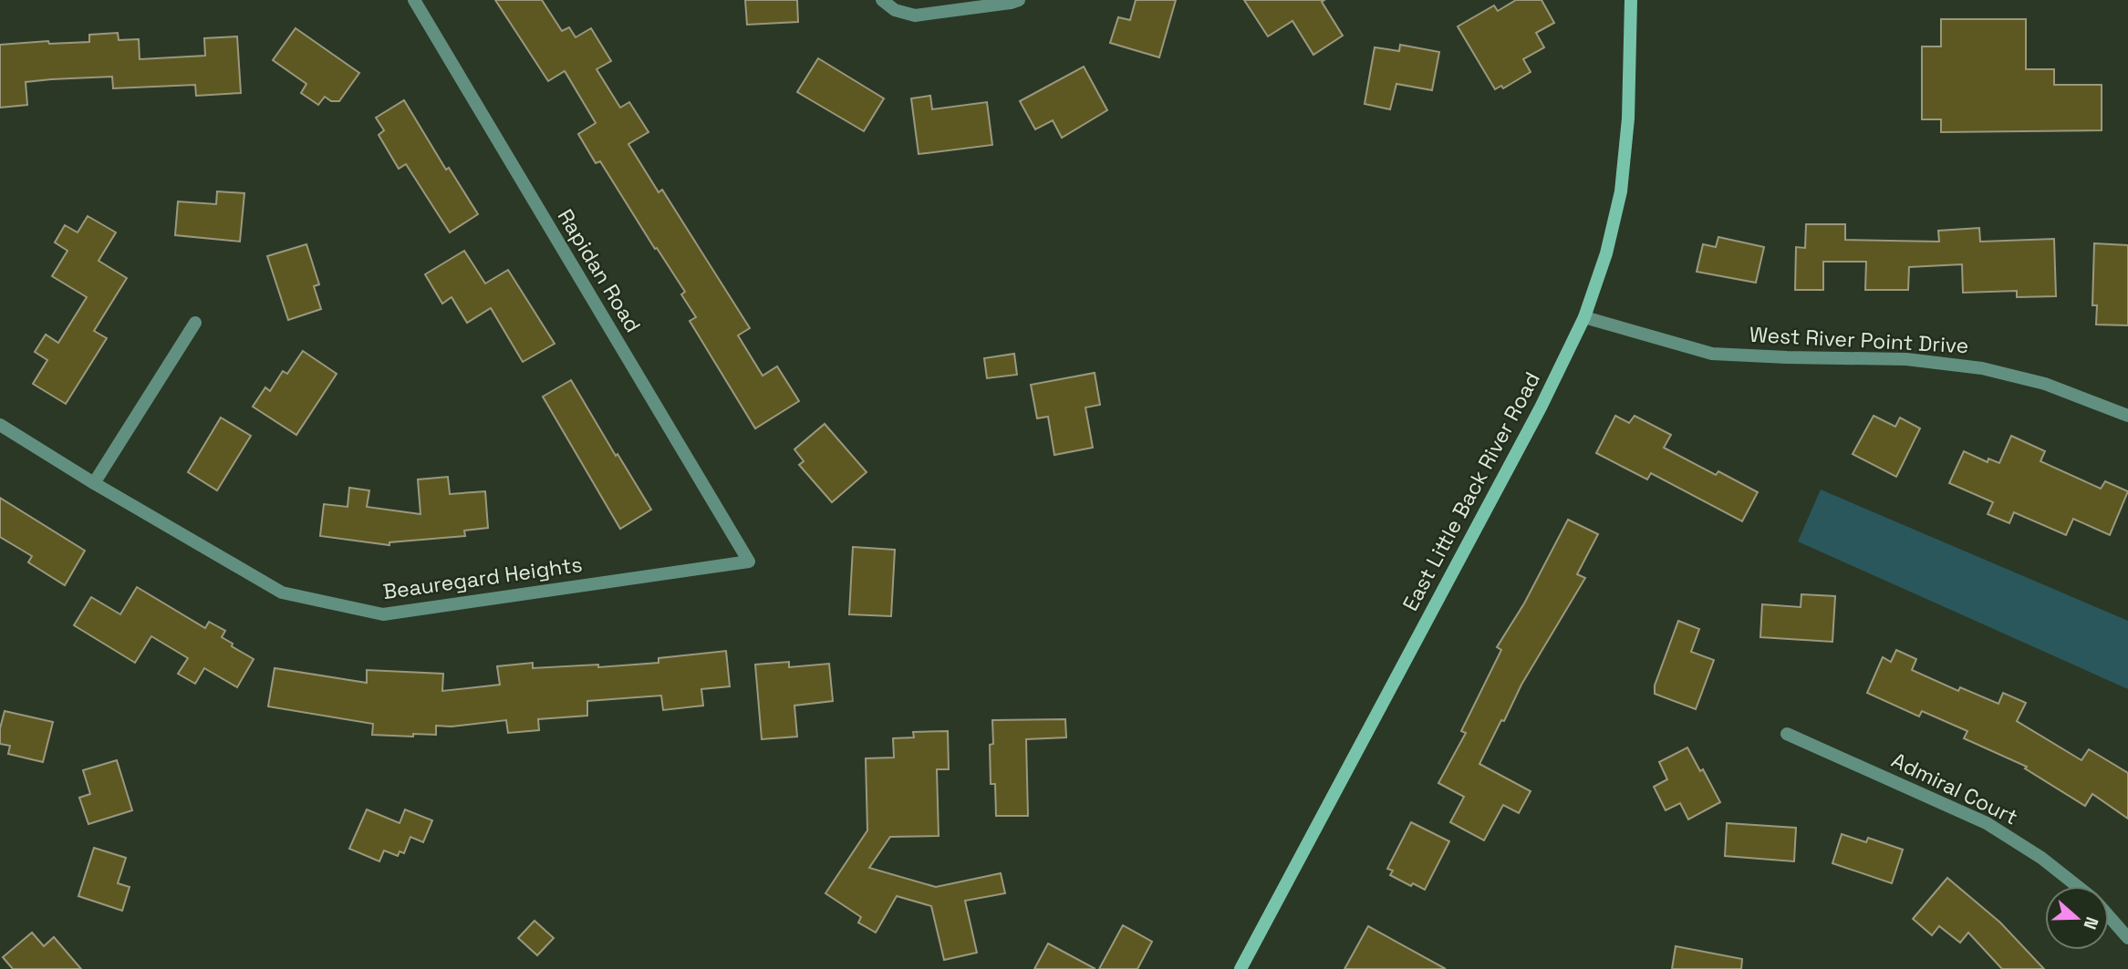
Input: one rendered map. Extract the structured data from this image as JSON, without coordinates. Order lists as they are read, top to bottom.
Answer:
{
  "streets": {
    "street": [
      "Rapidan Road",
      "West River Point Drive",
      "East Little Back River Road",
      "Beauregard Heights",
      "Admiral Court"
    ]
  },
  "crossings": [
    ["Rapidan Road", "Beauregard Heights"],
    ["West River Point Drive", "East Little Back River Road"]
  ],
  "north": "right"
}
